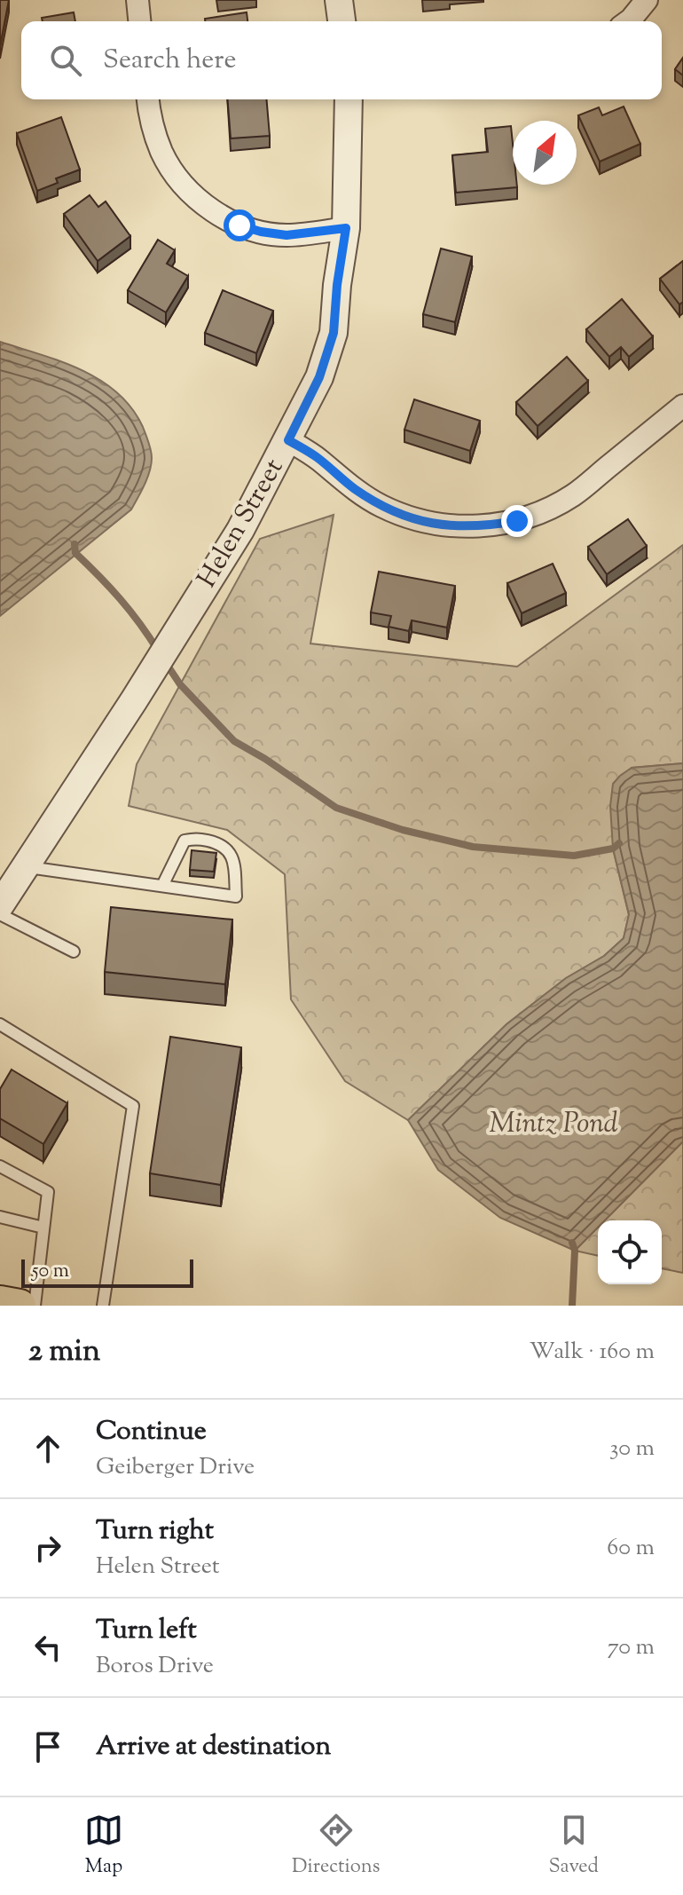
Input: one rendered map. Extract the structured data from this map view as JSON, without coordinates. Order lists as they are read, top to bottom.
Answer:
{
  "streets": {
    "street": ["Helen Street"]
  },
  "water": ["Mintz Pond"],
  "scale_bar": "50 m",
  "north": "top right",
  "page": {
    "search": "Search here",
    "scale": "50 m",
    "heading": ["2 min", "Walk · 160 m"],
    "list": [
      ["Continue", "Geiberger Drive", "30 m"],
      ["Turn right", "Helen Street", "60 m"],
      ["Turn left", "Boros Drive", "70 m"],
      "Arrive at destination"
    ],
    "nav": ["Map", "Directions", "Saved"]
  }
}
